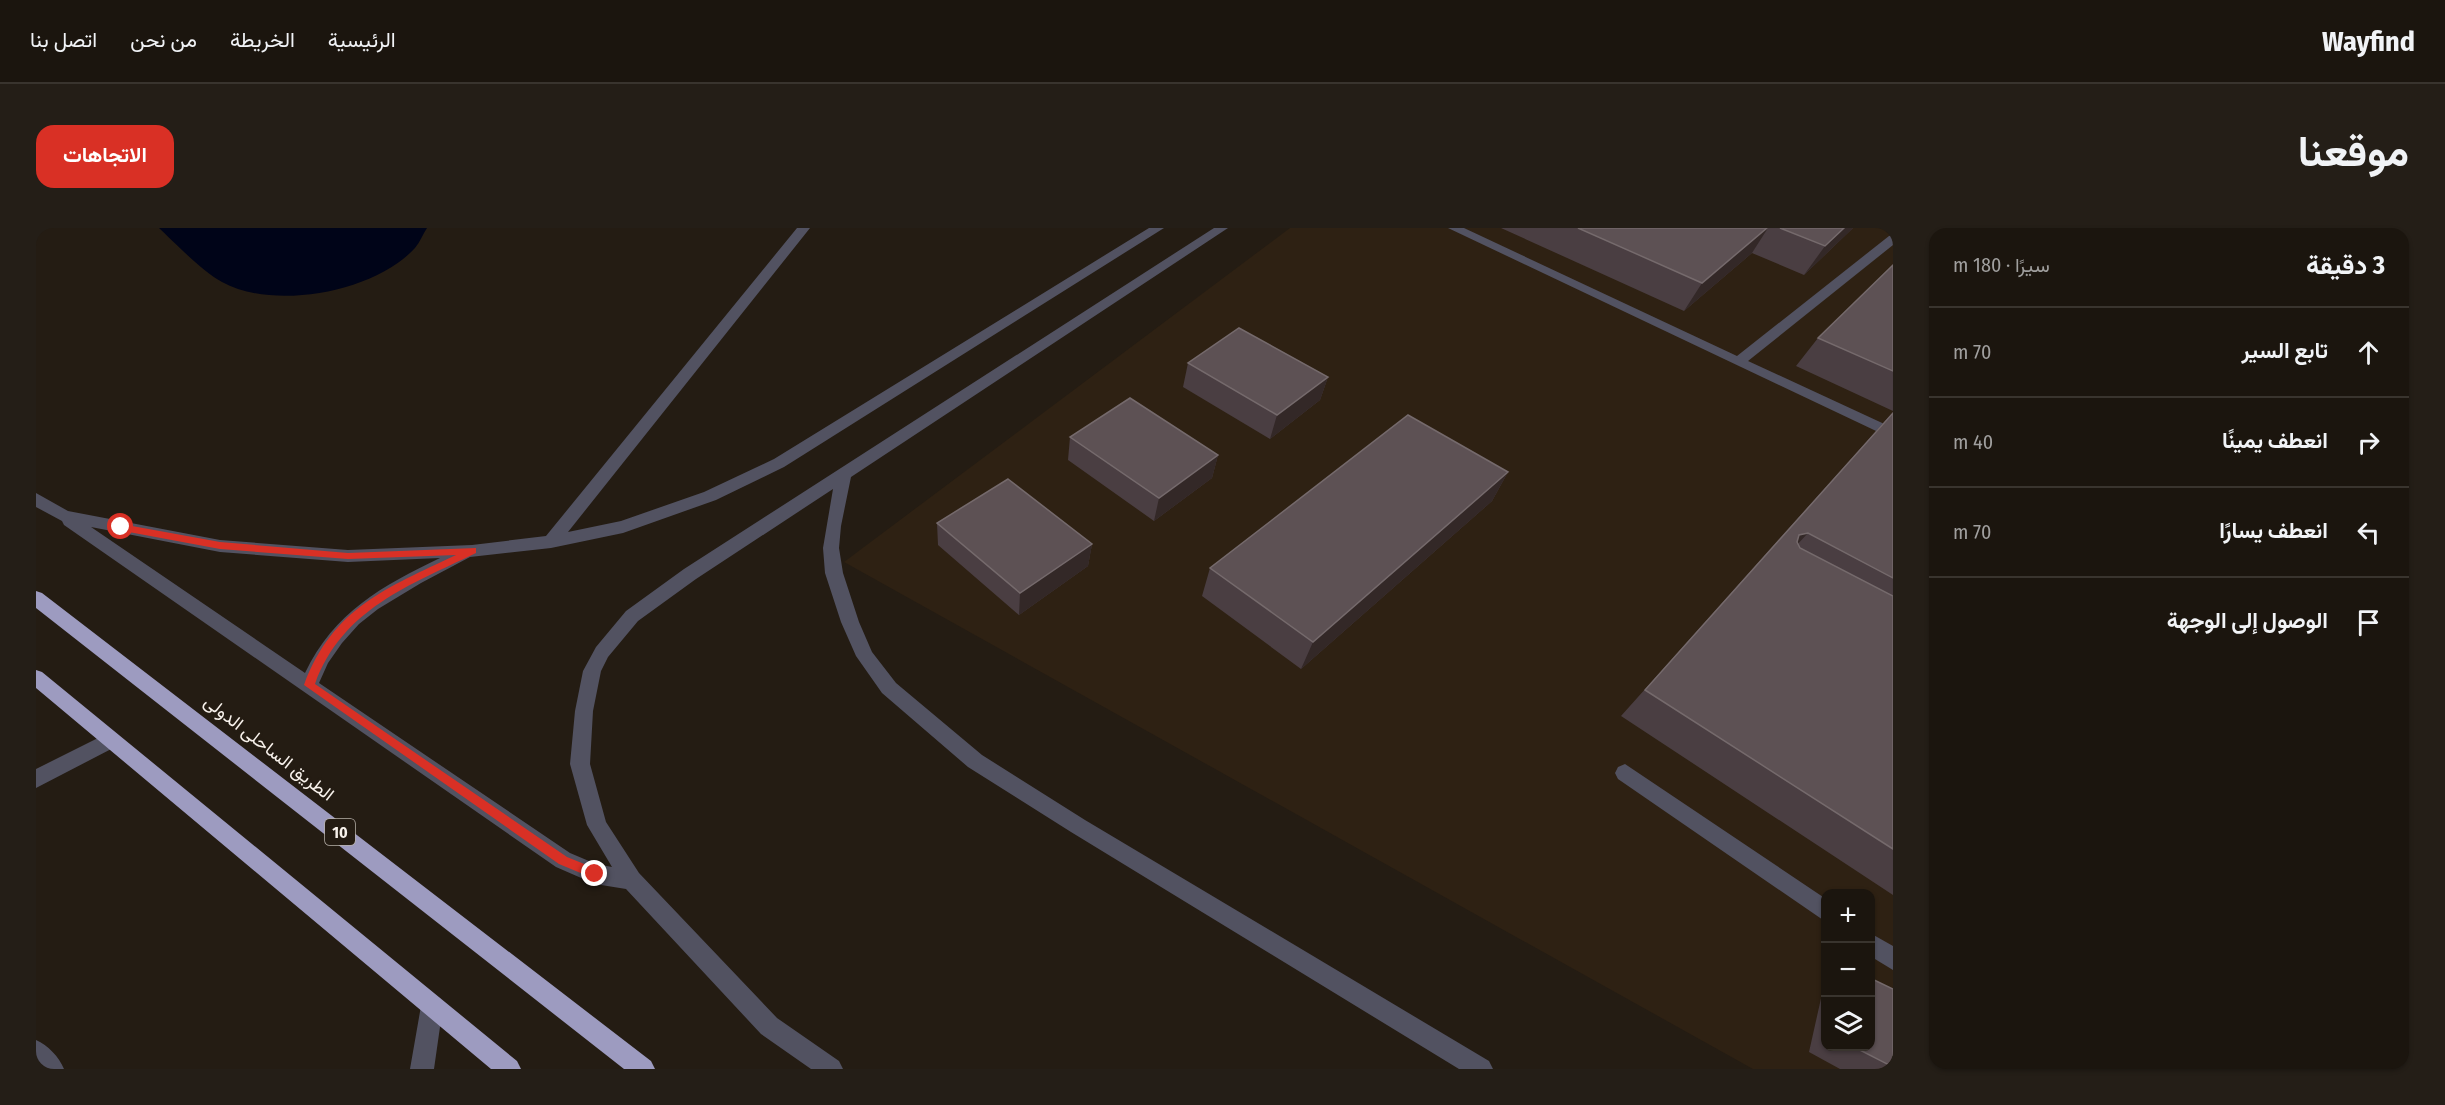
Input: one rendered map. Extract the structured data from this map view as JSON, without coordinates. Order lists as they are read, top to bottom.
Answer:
{
  "streets": {
    "highway": ["الطريق الساحلى الدولى", "10"]
  },
  "page": {
    "header": "Wayfind",
    "nav": [
      "الرئيسية",
      "الخريطة",
      "من نحن",
      "اتصل بنا"
    ],
    "title": "موقعنا",
    "buttons": "الاتجاهات",
    "heading": ["3 دقيقة", "سيرًا · 180 m"],
    "list": [
      ["تابع السير", "70 m"],
      ["انعطف يمينًا", "40 m"],
      ["انعطف يسارًا", "70 m"],
      "الوصول إلى الوجهة"
    ],
    "map_buttons": ["+", "−"]
  }
}
